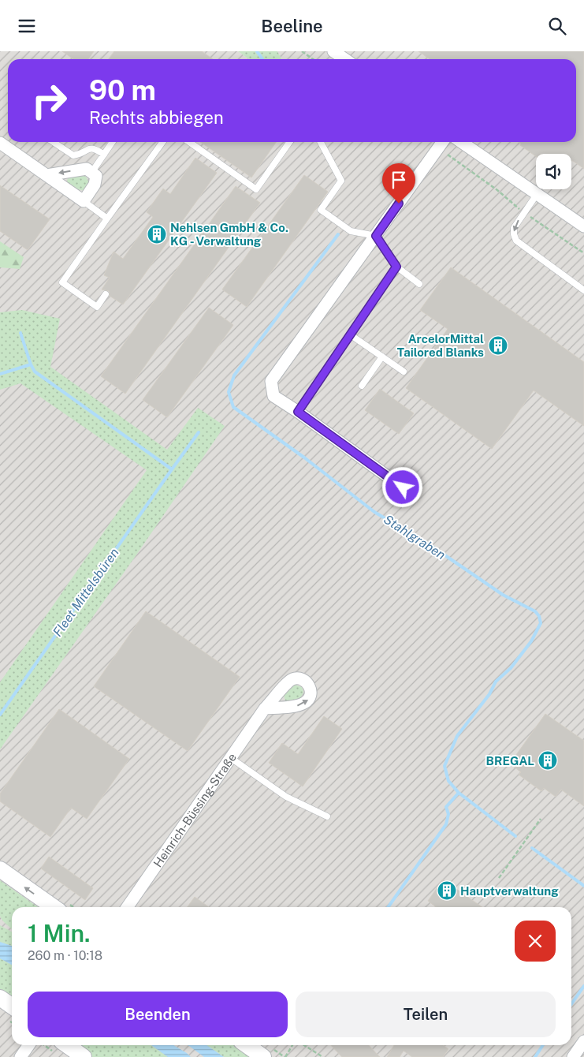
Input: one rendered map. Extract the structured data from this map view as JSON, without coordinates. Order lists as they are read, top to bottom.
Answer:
{
  "streets": {
    "street": ["Heinrich-Büssing-Straße"]
  },
  "water": ["Stahlgraben", "Fleet Mittelsbüren"],
  "places": {
    "building": [
      "Nehlsen GmbH & Co. KG - Verwaltung",
      "ArcelorMittal Tailored Blanks",
      "BREGAL",
      "Hauptverwaltung"
    ]
  },
  "page": {
    "header": "Beeline",
    "turn": ["90 m", "Rechts abbiegen"],
    "heading": ["1 Min.", "260 m · 10:18"],
    "buttons": ["Beenden", "Teilen"]
  }
}
